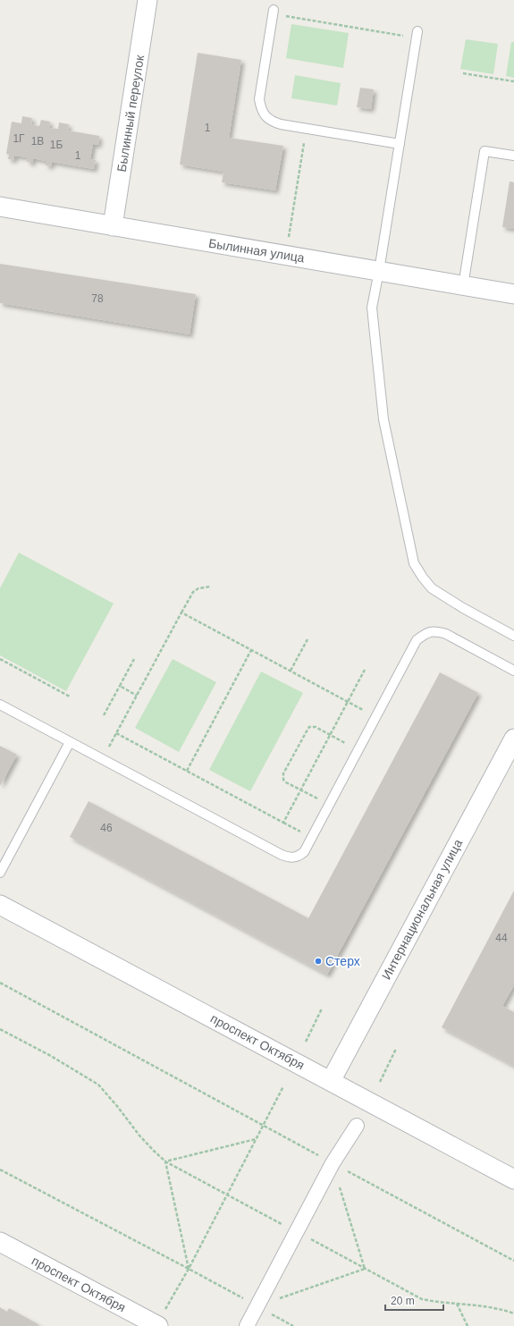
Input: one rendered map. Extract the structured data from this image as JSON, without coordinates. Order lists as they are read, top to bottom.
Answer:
{
  "streets": {
    "street": [
      "Былинный переулок",
      "Былинная улица",
      "Интернациональная улица",
      "проспект Октября"
    ]
  },
  "crossings": [
    ["Былинный переулок", "Былинная улица"],
    ["Интернациональная улица", "проспект Октября"]
  ],
  "places": ["Стерх"],
  "house_numbers": [
    "1",
    "1Г",
    "1В",
    "1Б",
    "1",
    "78",
    "46",
    "44"
  ],
  "scale_bar": "20 m"
}
